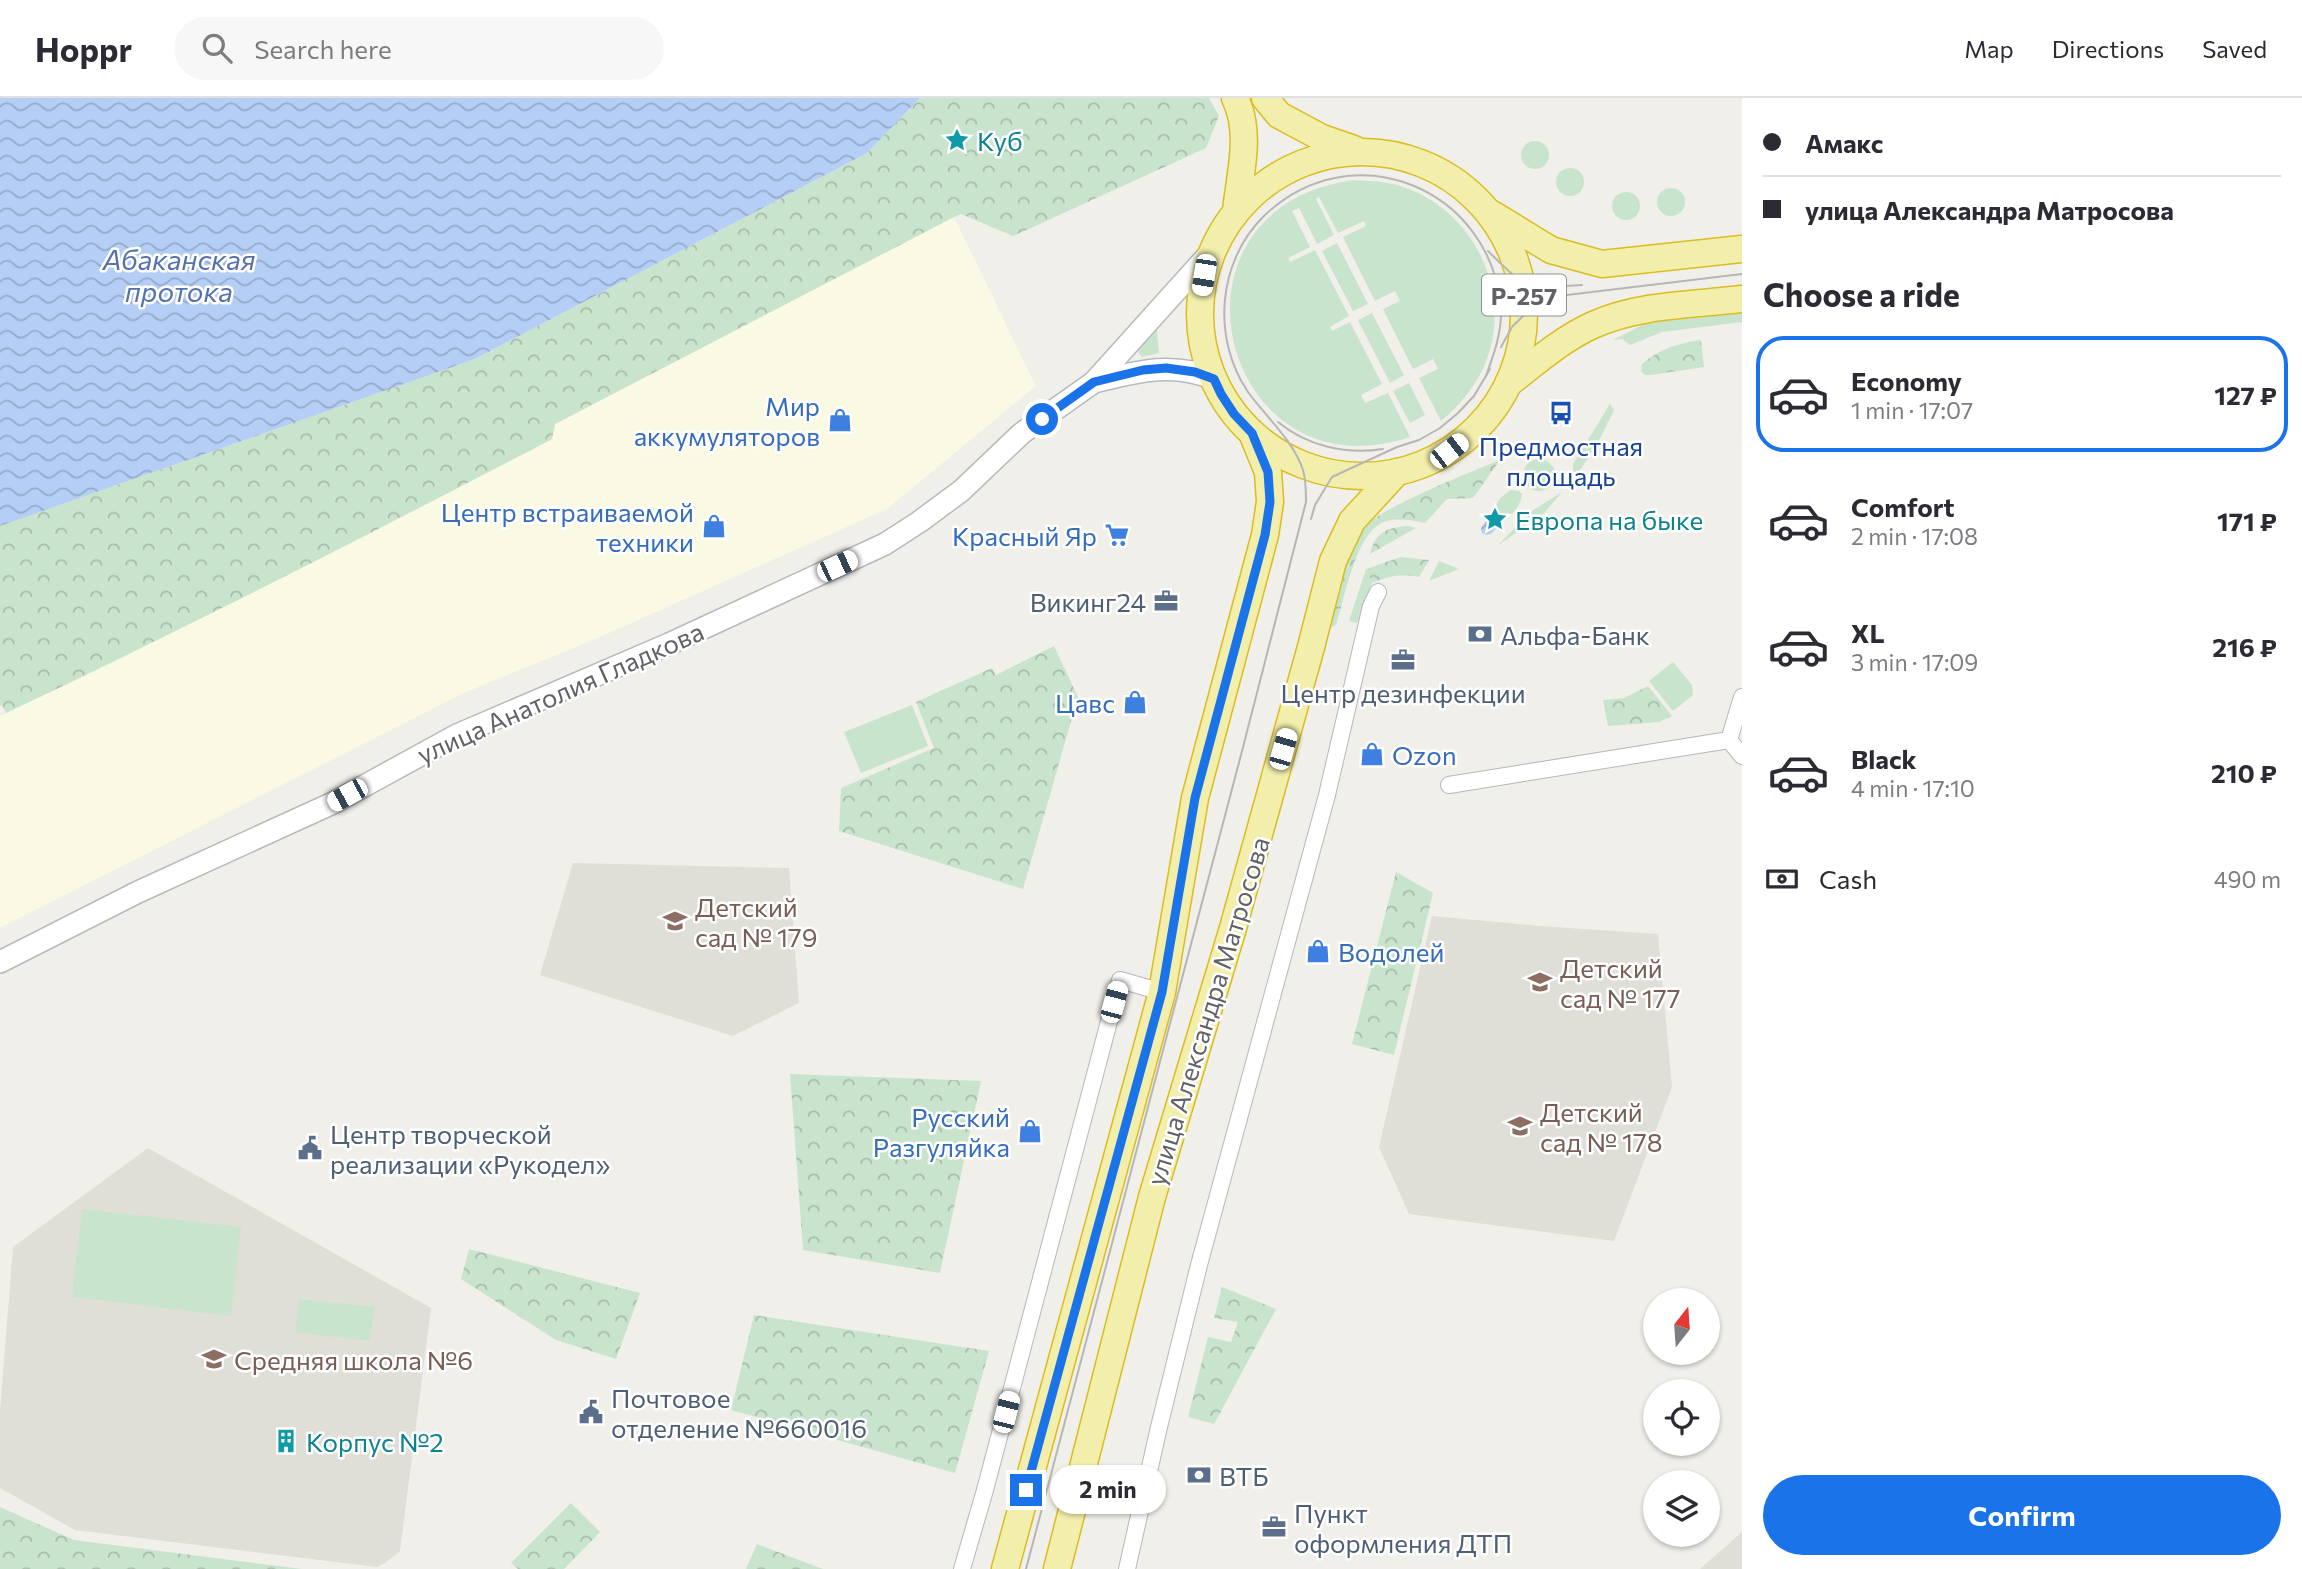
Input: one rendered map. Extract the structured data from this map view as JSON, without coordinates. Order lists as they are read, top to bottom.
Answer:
{
  "streets": {
    "highway": ["Р-257", "улица Александра Матросова"],
    "main road": ["улица Анатолия Гладкова"]
  },
  "crossings": [
    ["Р-257", "улица Александра Матросова"]
  ],
  "water": ["Абаканская протока"],
  "places": {
    "place": ["Куб", "Европа на быке"],
    "bus stop": ["Предмостная площадь"],
    "shop": [
      "Мир аккумуляторов",
      "Центр встраиваемой техники",
      "Цавс",
      "Ozon",
      "Водолей",
      "Русский Разгуляйка"
    ],
    "supermarket": ["Красный Яр"],
    "office": ["Викинг24", "Центр дезинфекции", "Пункт оформления ДТП"],
    "bank": ["Альфа-Банк", "ВТБ"],
    "school or university": [
      "Детский сад № 179",
      "Детский сад № 177",
      "Детский сад № 178",
      "Средняя школа №6"
    ],
    "public building": ["Центр творческой реализации «Рукодел»", "Почтовое отделение №660016"],
    "building": ["Корпус №2"]
  },
  "north": "top",
  "page": {
    "header": "Hoppr",
    "search": "Search here",
    "nav": ["Map", "Directions", "Saved"],
    "banner": ["Амакс", "улица Александра Матросова"],
    "heading": "Choose a ride",
    "list": [
      {
        "name": "Economy",
        "note": "1 min · 17:07",
        "value": "127 ₽"
      },
      {
        "name": "Comfort",
        "note": "2 min · 17:08",
        "value": "171 ₽"
      },
      {
        "name": "XL",
        "note": "3 min · 17:09",
        "value": "216 ₽"
      },
      {
        "name": "Black",
        "note": "4 min · 17:10",
        "value": "210 ₽"
      }
    ],
    "pay": ["Cash", "490 m"],
    "buttons": "Confirm",
    "bubble": "2 min"
  }
}
